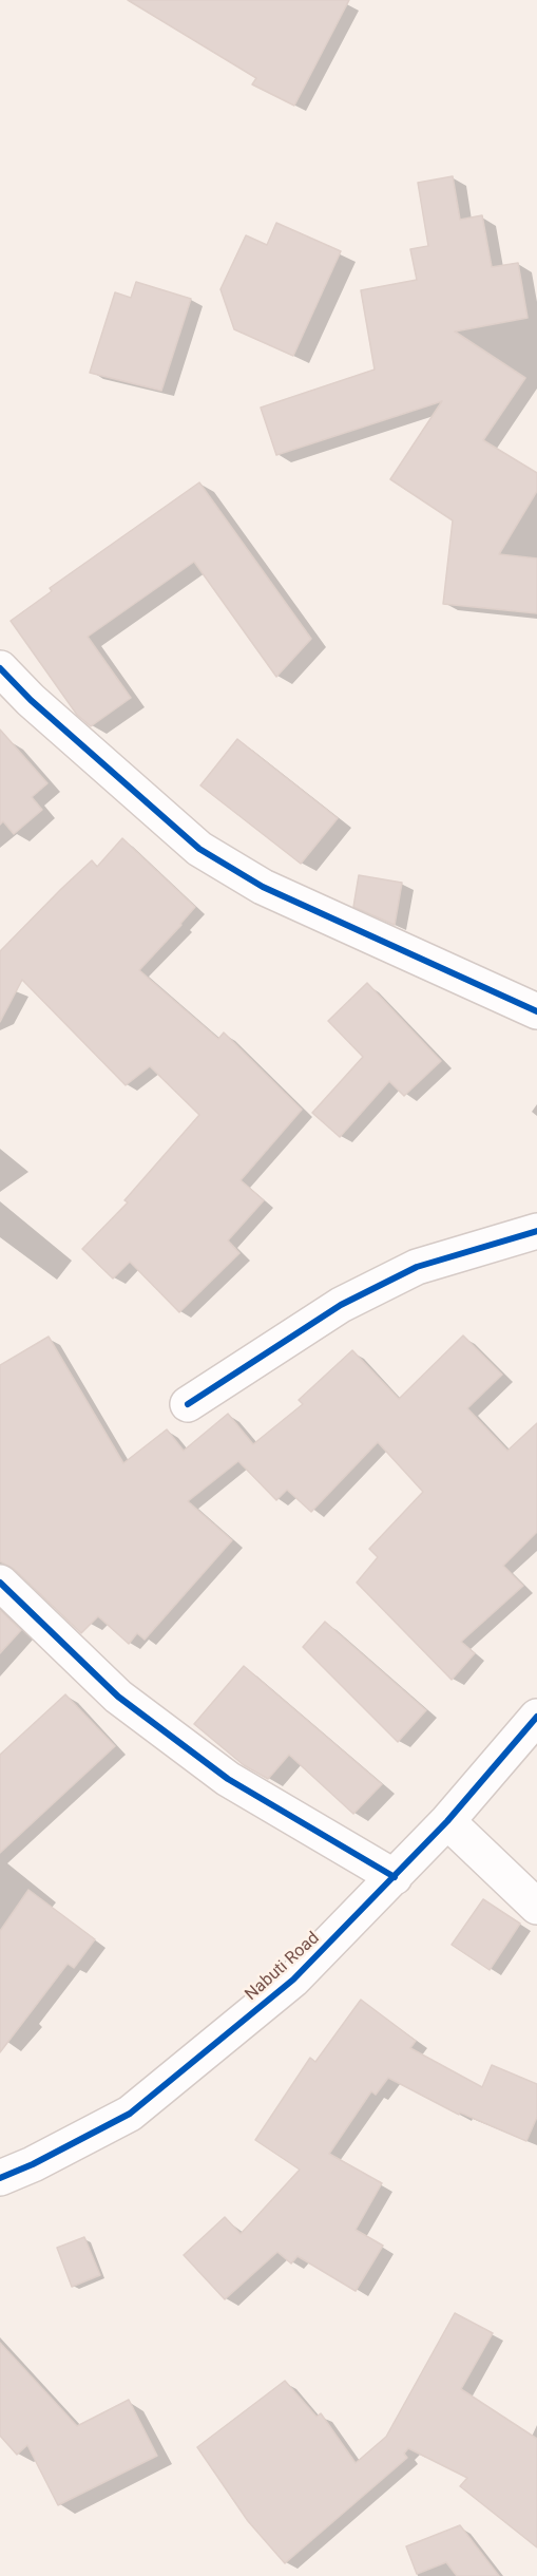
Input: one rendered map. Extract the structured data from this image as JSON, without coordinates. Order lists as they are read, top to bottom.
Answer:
{
  "streets": {
    "street": ["Nabuti Road"]
  }
}
